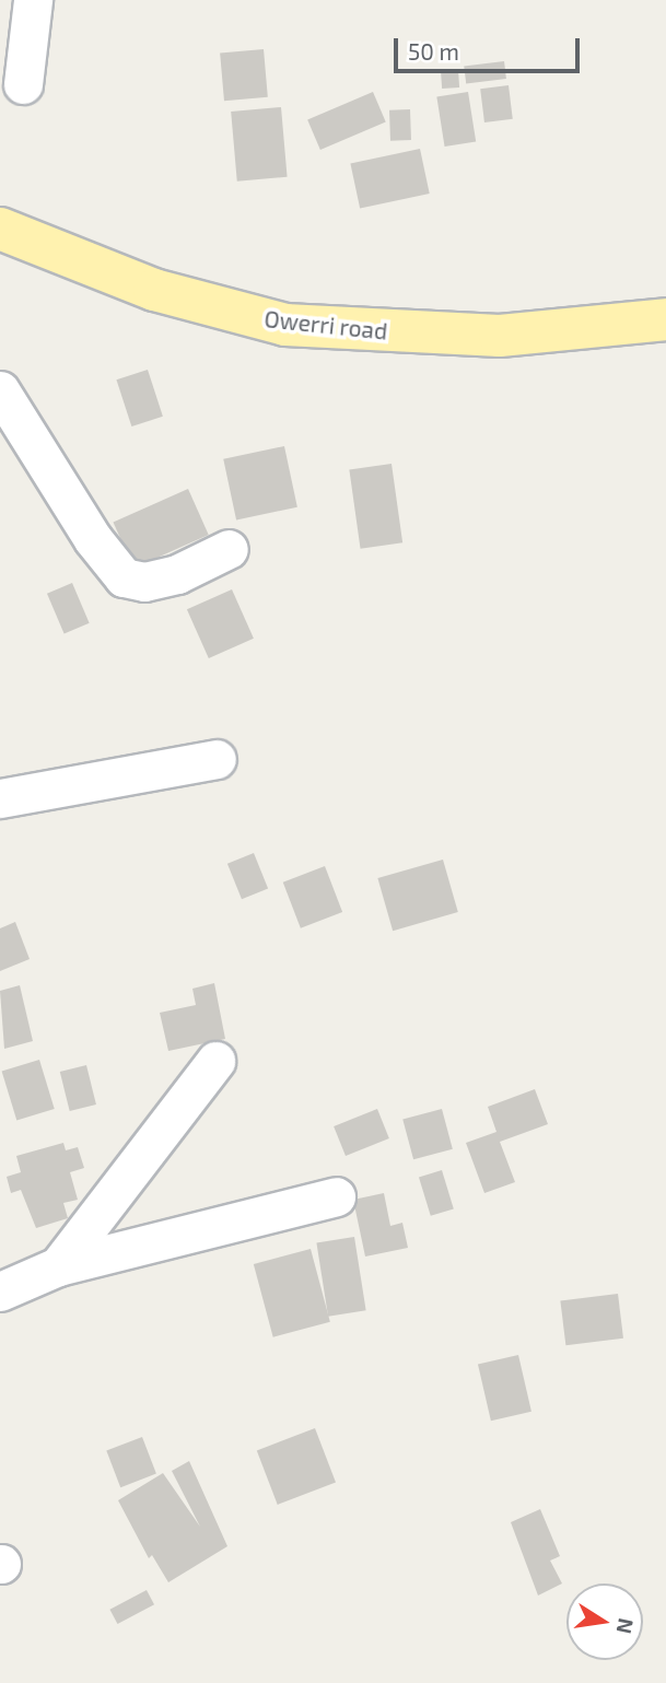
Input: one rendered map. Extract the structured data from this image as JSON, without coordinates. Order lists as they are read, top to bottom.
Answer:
{
  "streets": {
    "main road": ["Owerri road"]
  },
  "scale_bar": "50 m",
  "north": "right"
}
